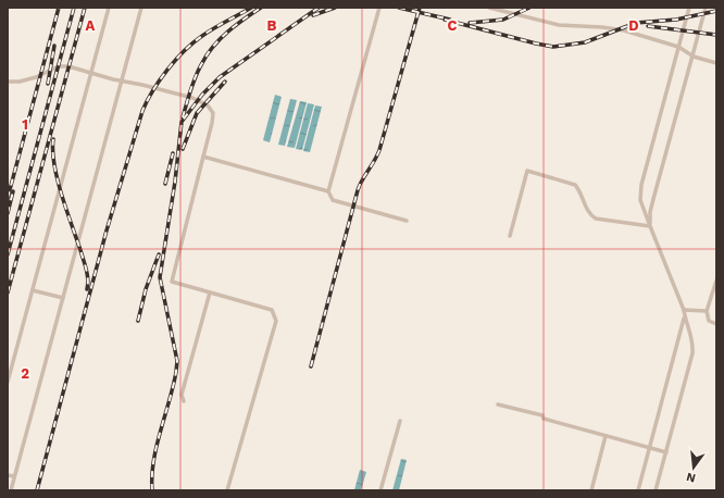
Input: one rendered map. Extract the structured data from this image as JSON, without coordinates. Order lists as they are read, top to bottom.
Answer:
{
  "north": "bottom",
  "grid": {
    "columns": [
      "A",
      "B",
      "C",
      "D"
    ],
    "rows": ["1", "2"]
  }
}
